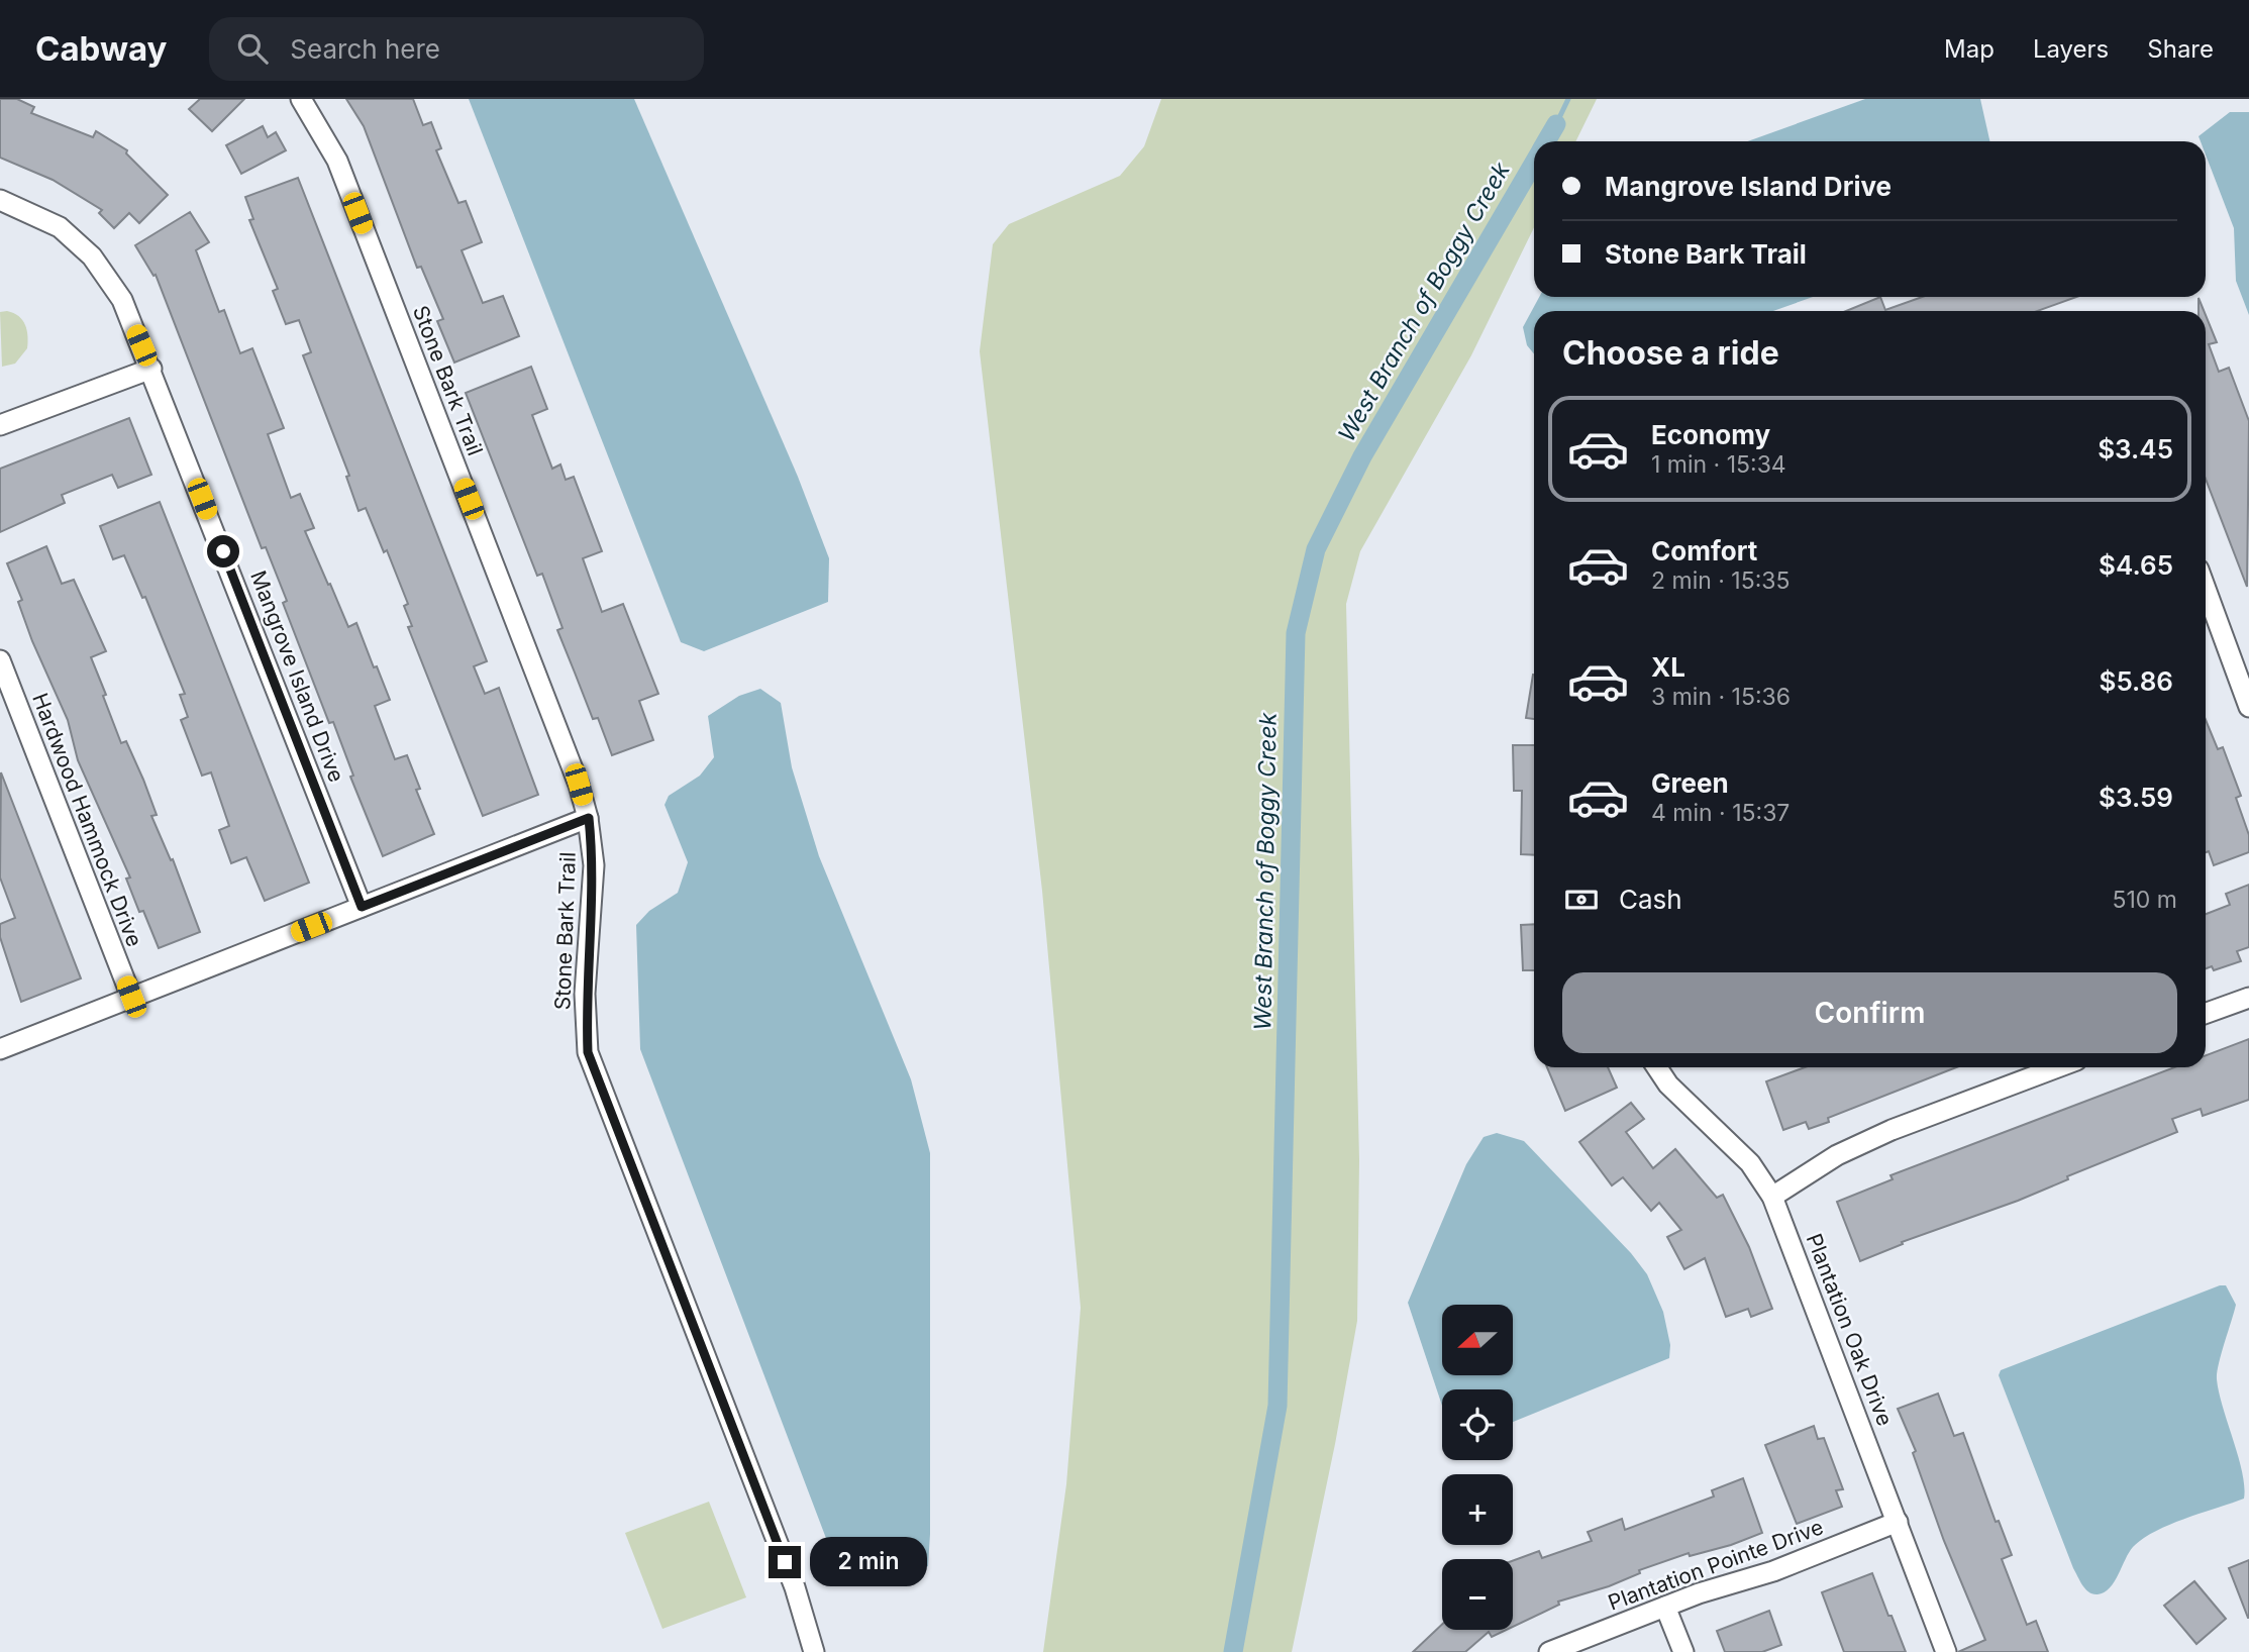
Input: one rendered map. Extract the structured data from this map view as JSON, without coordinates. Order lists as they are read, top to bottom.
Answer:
{
  "streets": {
    "street": [
      "Stone Bark Trail",
      "Mangrove Island Drive",
      "Hardwood Hammock Drive",
      "Plantation Oak Drive",
      "Plantation Pointe Drive"
    ]
  },
  "crossings": [
    ["Plantation Oak Drive", "Plantation Pointe Drive"]
  ],
  "water": ["West Branch of Boggy Creek"],
  "north": "left",
  "page": {
    "header": "Cabway",
    "search": "Search here",
    "nav": ["Map", "Layers", "Share"],
    "banner": ["Mangrove Island Drive", "Stone Bark Trail"],
    "heading": "Choose a ride",
    "list": [
      {
        "name": "Economy",
        "note": "1 min · 15:34",
        "value": "$3.45"
      },
      {
        "name": "Comfort",
        "note": "2 min · 15:35",
        "value": "$4.65"
      },
      {
        "name": "XL",
        "note": "3 min · 15:36",
        "value": "$5.86"
      },
      {
        "name": "Green",
        "note": "4 min · 15:37",
        "value": "$3.59"
      }
    ],
    "pay": ["Cash", "510 m"],
    "buttons": "Confirm",
    "map_buttons": ["+", "−"],
    "bubble": "2 min"
  }
}
